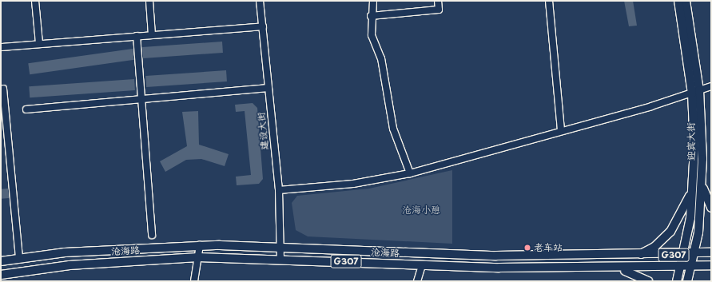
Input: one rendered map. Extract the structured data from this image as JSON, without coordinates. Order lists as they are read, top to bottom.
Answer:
{
  "streets": {
    "main road": ["迎宾大街", "沧海路", "G307"],
    "street": ["建设大街"]
  },
  "crossings": [
    ["建设大街", "沧海路"],
    ["迎宾大街", "沧海路"]
  ],
  "parks": ["沧海小憩"],
  "places": ["老车站"]
}
